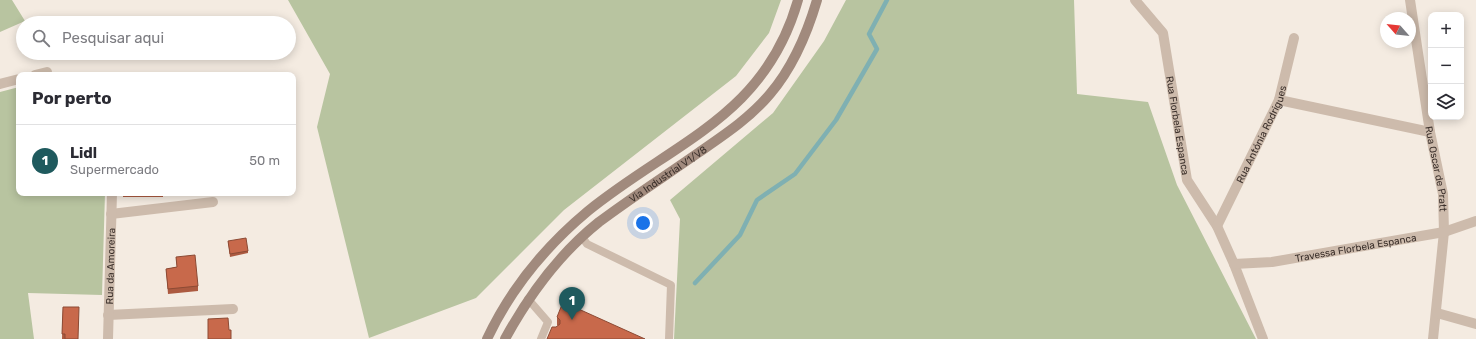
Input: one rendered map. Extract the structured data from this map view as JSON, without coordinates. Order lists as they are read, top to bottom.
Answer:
{
  "streets": {
    "main road": ["Via Industrial V1/V8"],
    "street": [
      "Rua Florbela Espanca",
      "Rua Antónia Rodrigues",
      "Rua Oscar de Pratt",
      "Travessa Florbela Espanca",
      "Rua da Amoreira"
    ]
  },
  "crossings": [
    ["Rua Florbela Espanca", "Rua Antónia Rodrigues"],
    ["Rua Florbela Espanca", "Travessa Florbela Espanca"],
    ["Rua Oscar de Pratt", "Travessa Florbela Espanca"]
  ],
  "north": "top left",
  "page": {
    "map_buttons": ["+", "−"],
    "search": "Pesquisar aqui",
    "heading": "Por perto",
    "list": [
      {
        "mark": "1",
        "name": "Lidl",
        "note": "Supermercado",
        "value": "50 m"
      }
    ],
    "pins": "1"
  }
}
